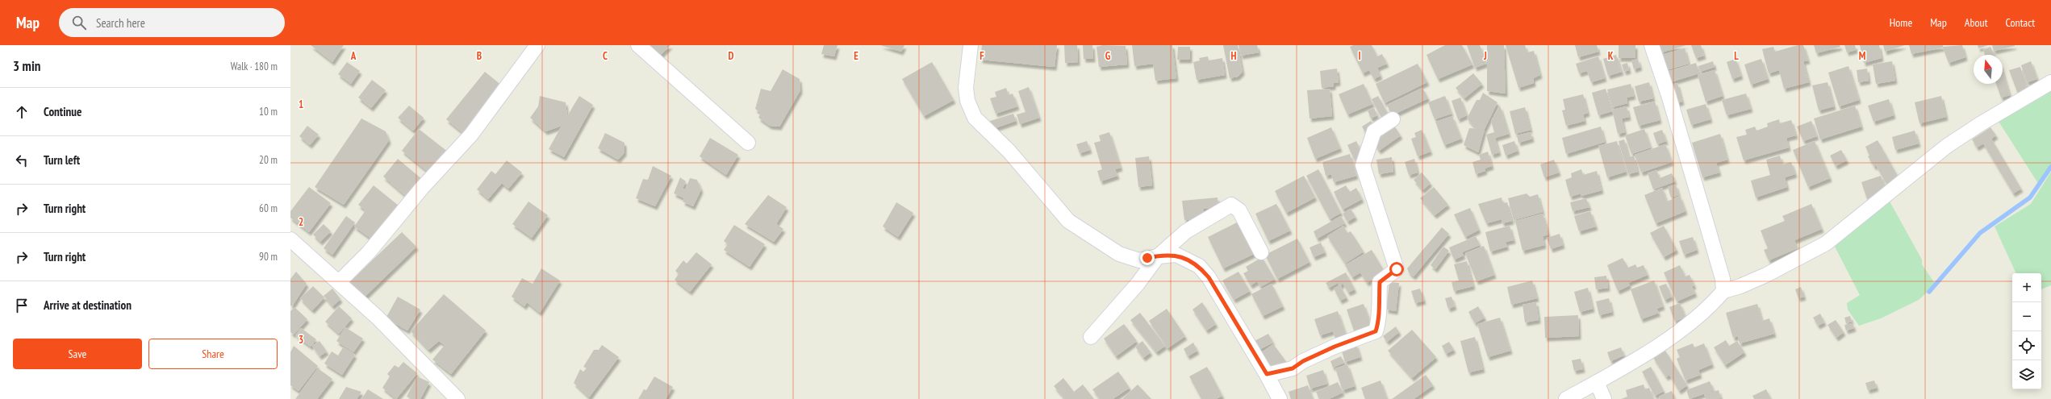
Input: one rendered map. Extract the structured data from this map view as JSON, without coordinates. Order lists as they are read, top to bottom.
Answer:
{
  "north": "top",
  "page": {
    "header": "Map",
    "search": "Search here",
    "nav": [
      "Home",
      "Map",
      "About",
      "Contact"
    ],
    "heading": ["3 min", "Walk · 180 m"],
    "list": [
      ["Continue", "10 m"],
      ["Turn left", "20 m"],
      ["Turn right", "60 m"],
      ["Turn right", "90 m"],
      "Arrive at destination"
    ],
    "map_buttons": ["+", "−"],
    "buttons": ["Save", "Share"]
  },
  "grid": {
    "columns": [
      "A",
      "B",
      "C",
      "D",
      "E",
      "F",
      "G",
      "H",
      "I",
      "J",
      "K",
      "L",
      "M"
    ],
    "rows": ["1", "2", "3"]
  }
}
